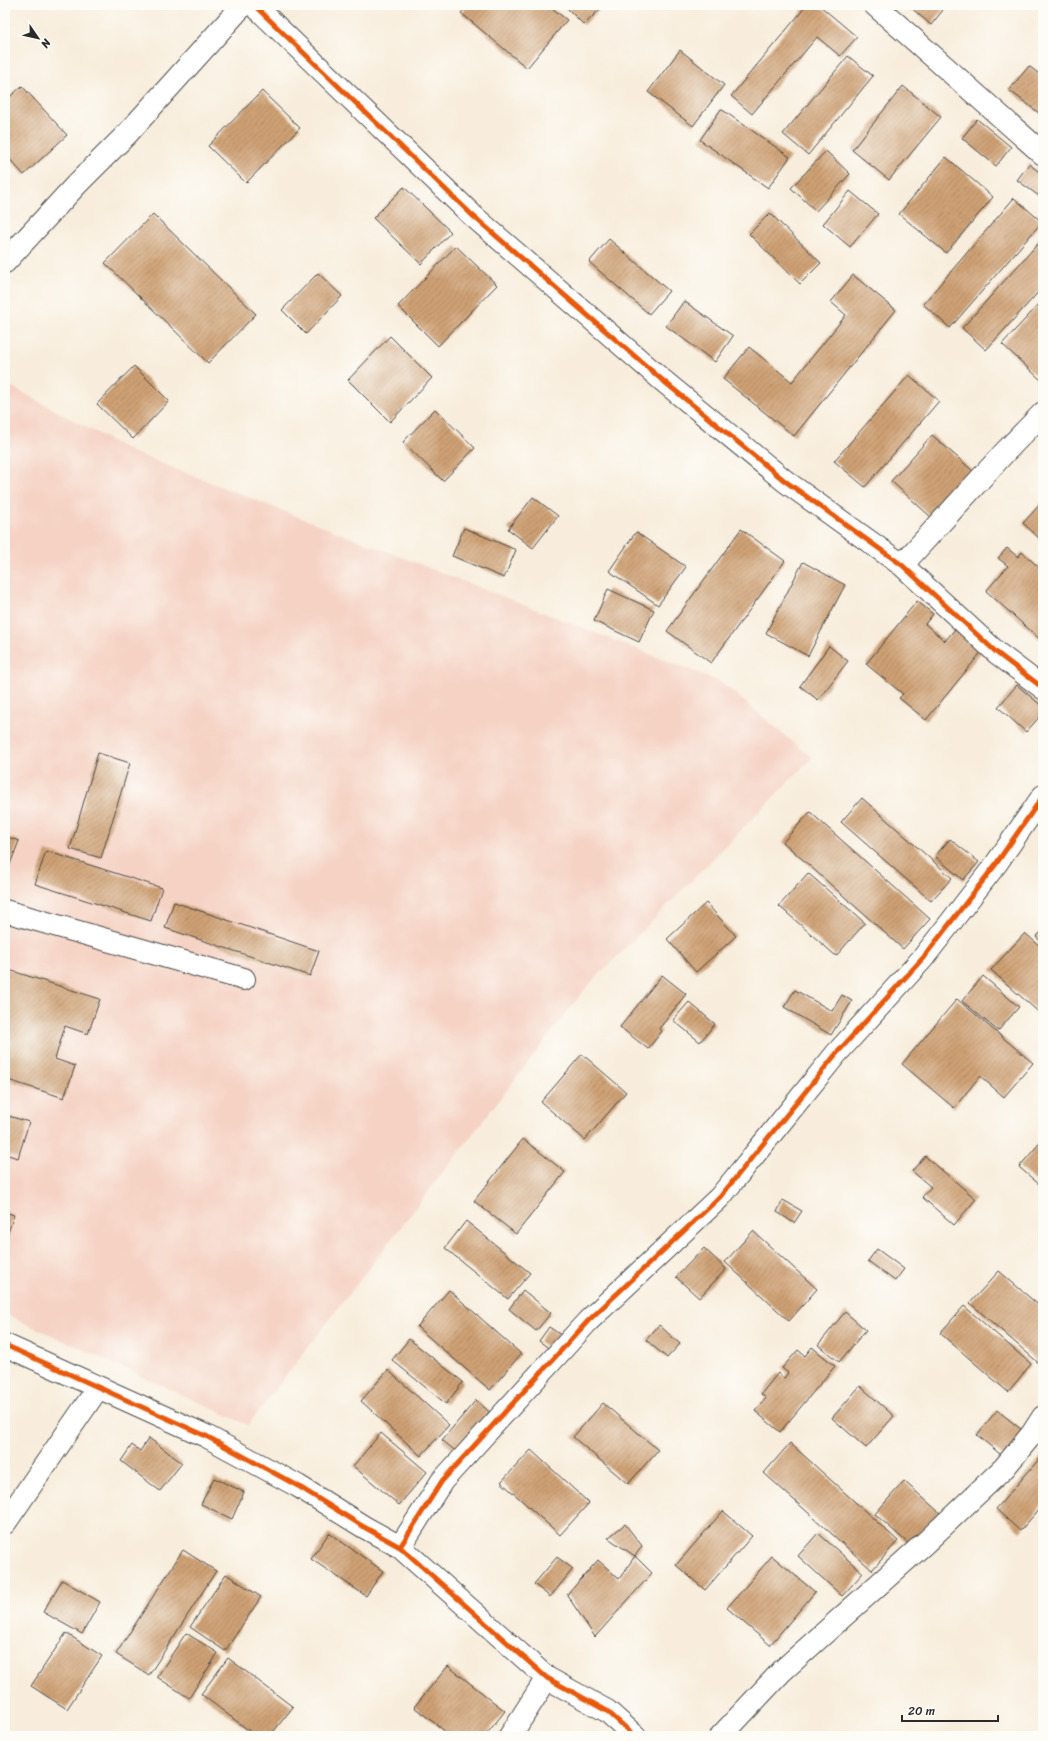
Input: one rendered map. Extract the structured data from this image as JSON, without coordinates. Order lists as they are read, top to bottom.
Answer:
{
  "scale_bar": "20 m",
  "north": "bottom right"
}
